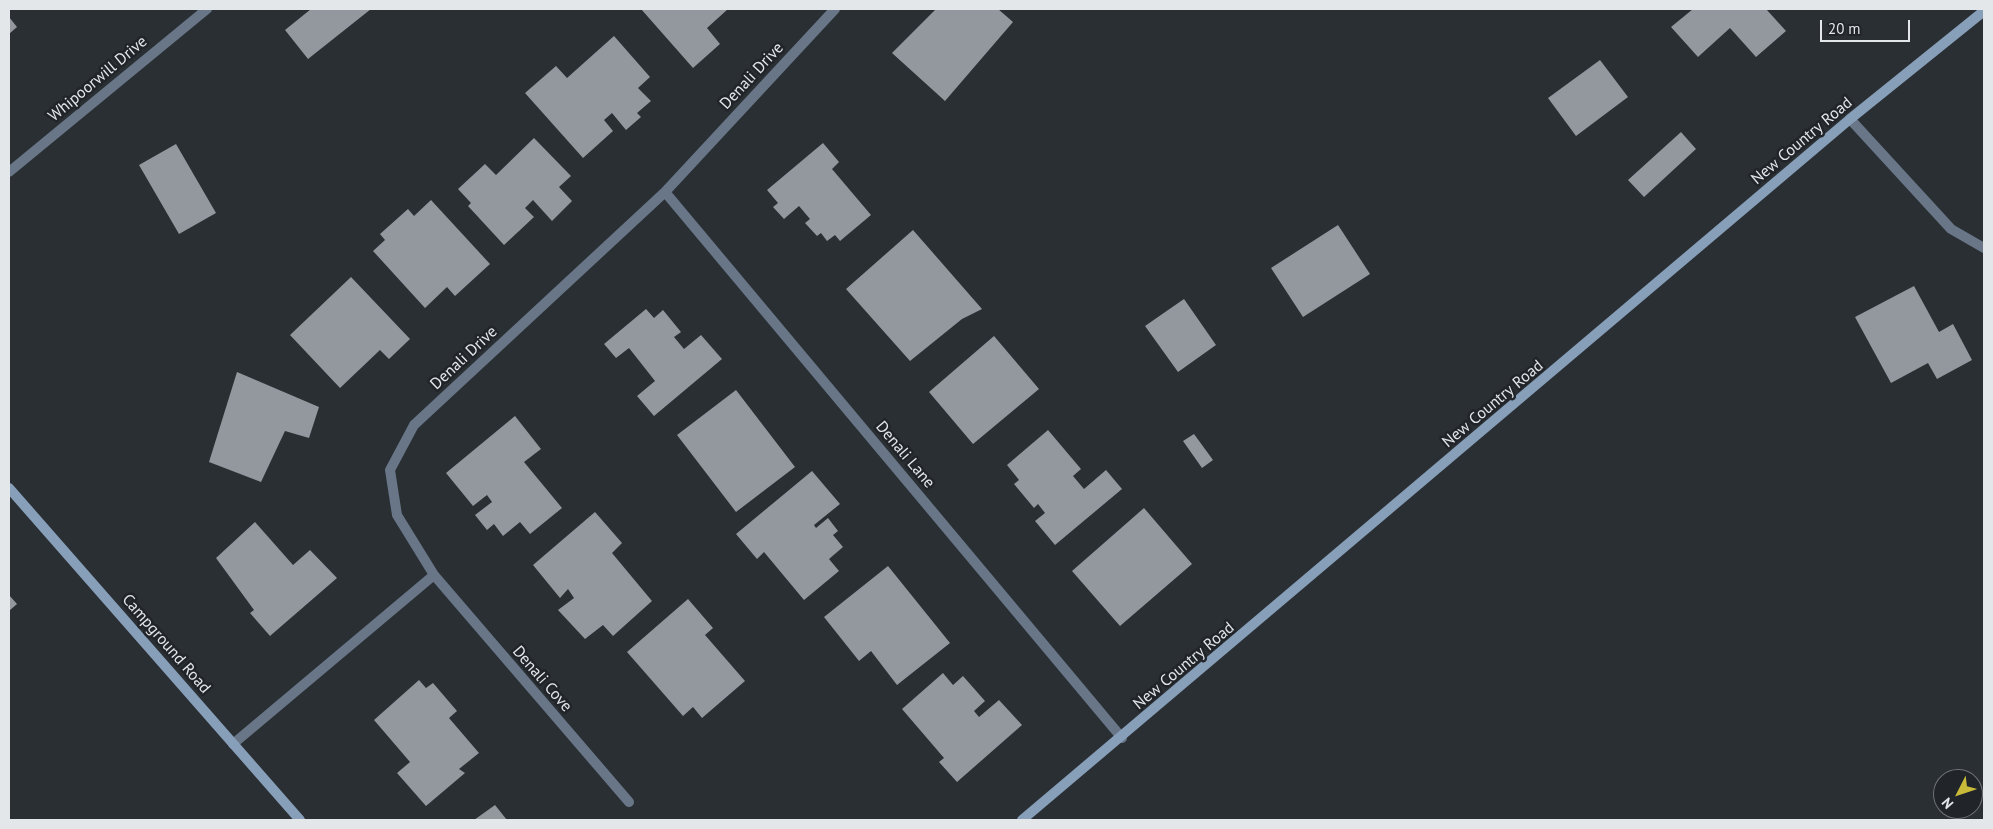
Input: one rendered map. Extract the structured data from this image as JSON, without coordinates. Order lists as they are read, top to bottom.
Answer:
{
  "streets": {
    "street": [
      "Denali Drive",
      "Whipoorwill Drive",
      "New Country Road",
      "Denali Lane",
      "Campground Road",
      "Denali Cove"
    ]
  },
  "crossings": [
    ["Denali Drive", "Denali Lane"],
    ["Denali Drive", "Denali Cove"],
    ["New Country Road", "Denali Lane"]
  ],
  "scale_bar": "20 m",
  "north": "bottom left"
}
